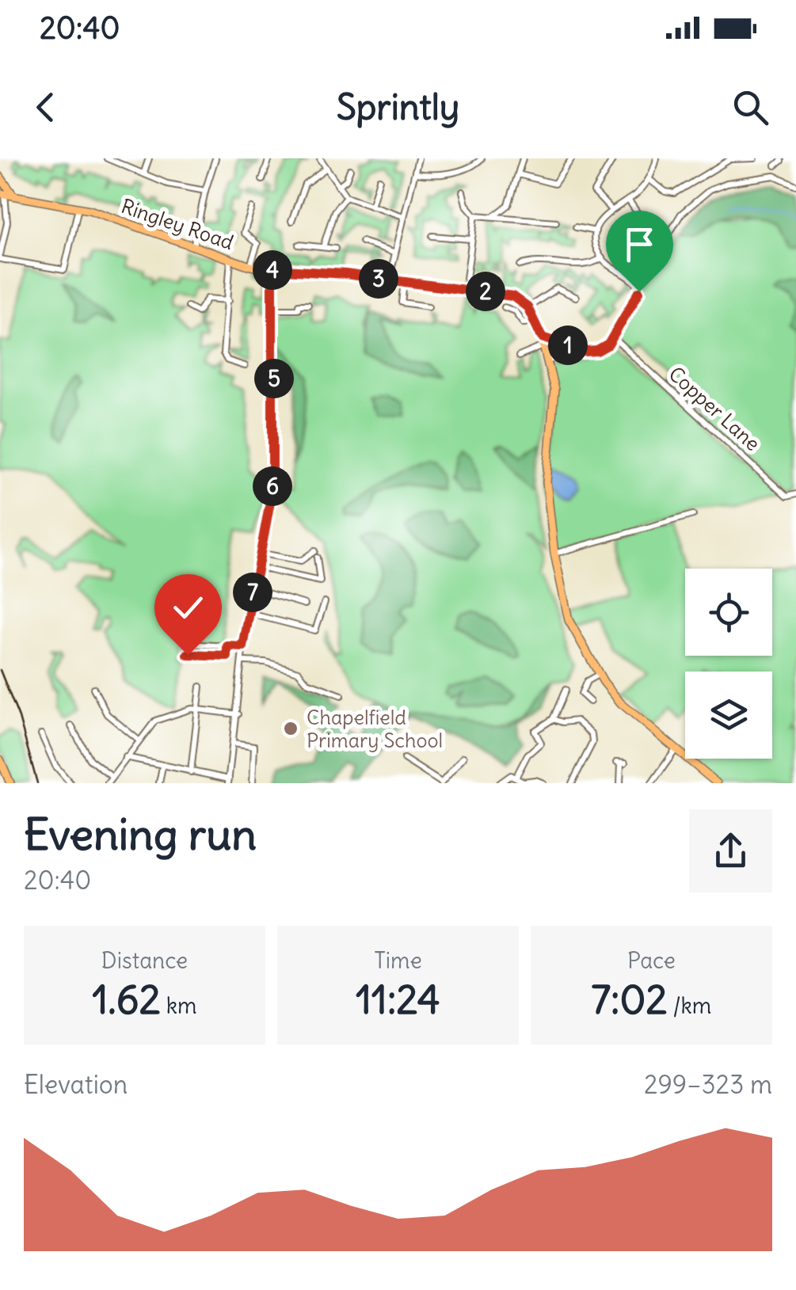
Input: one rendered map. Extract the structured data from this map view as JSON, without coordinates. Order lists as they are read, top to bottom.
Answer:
{
  "streets": {
    "main road": ["Ringley Road"],
    "street": ["Copper Lane"]
  },
  "places": ["Chapelfield Primary School"],
  "page": {
    "status": "20:40",
    "header": "Sprintly",
    "pins": [
      "4",
      "3",
      "2",
      "1",
      "5",
      "6",
      "7"
    ],
    "heading": ["Evening run", "20:40"],
    "stats": [
      ["Distance", "1.62 km"],
      ["Time", "11:24"],
      ["Pace", "7:02 /km"]
    ],
    "chart": ["Elevation", "299–323 m"]
  }
}
